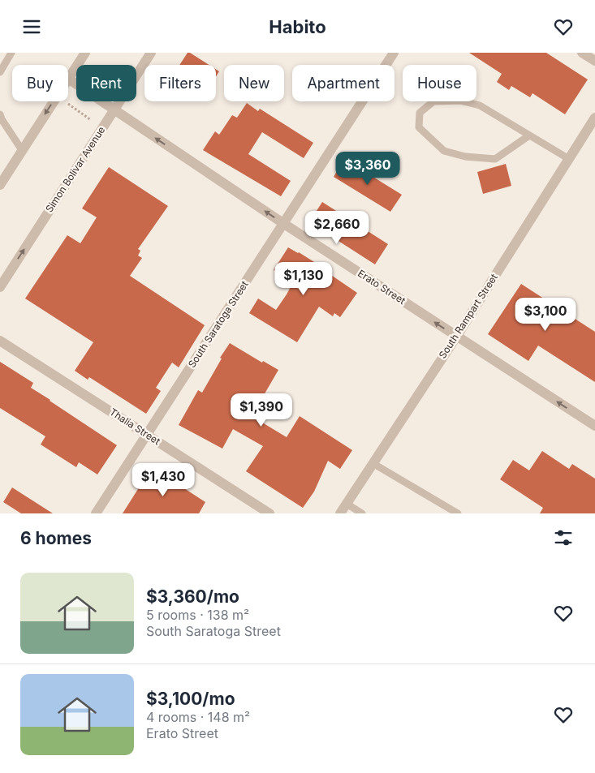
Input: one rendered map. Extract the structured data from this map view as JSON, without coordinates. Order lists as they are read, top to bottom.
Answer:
{
  "streets": {
    "street": [
      "Simon Bolivar Avenue",
      "Erato Street",
      "South Rampart Street",
      "South Saratoga Street",
      "Thalia Street"
    ]
  },
  "crossings": [
    ["Simon Bolivar Avenue", "Erato Street"],
    ["Erato Street", "South Rampart Street"],
    ["Erato Street", "South Saratoga Street"],
    ["South Saratoga Street", "Thalia Street"]
  ],
  "one_way": ["Erato Street"],
  "page": {
    "header": "Habito",
    "chip": [
      "Buy",
      "Rent",
      "Filters",
      "New",
      "Apartment",
      "House"
    ],
    "price": [
      "$3,360",
      "$2,660",
      "$1,130",
      "$3,100",
      "$1,390",
      "$1,430"
    ],
    "heading": "6 homes",
    "list": [
      {
        "name": "$3,360/mo",
        "note": "5 rooms · 138 m² · South Saratoga Street"
      },
      {
        "name": "$3,100/mo",
        "note": "4 rooms · 148 m² · Erato Street"
      }
    ]
  }
}
